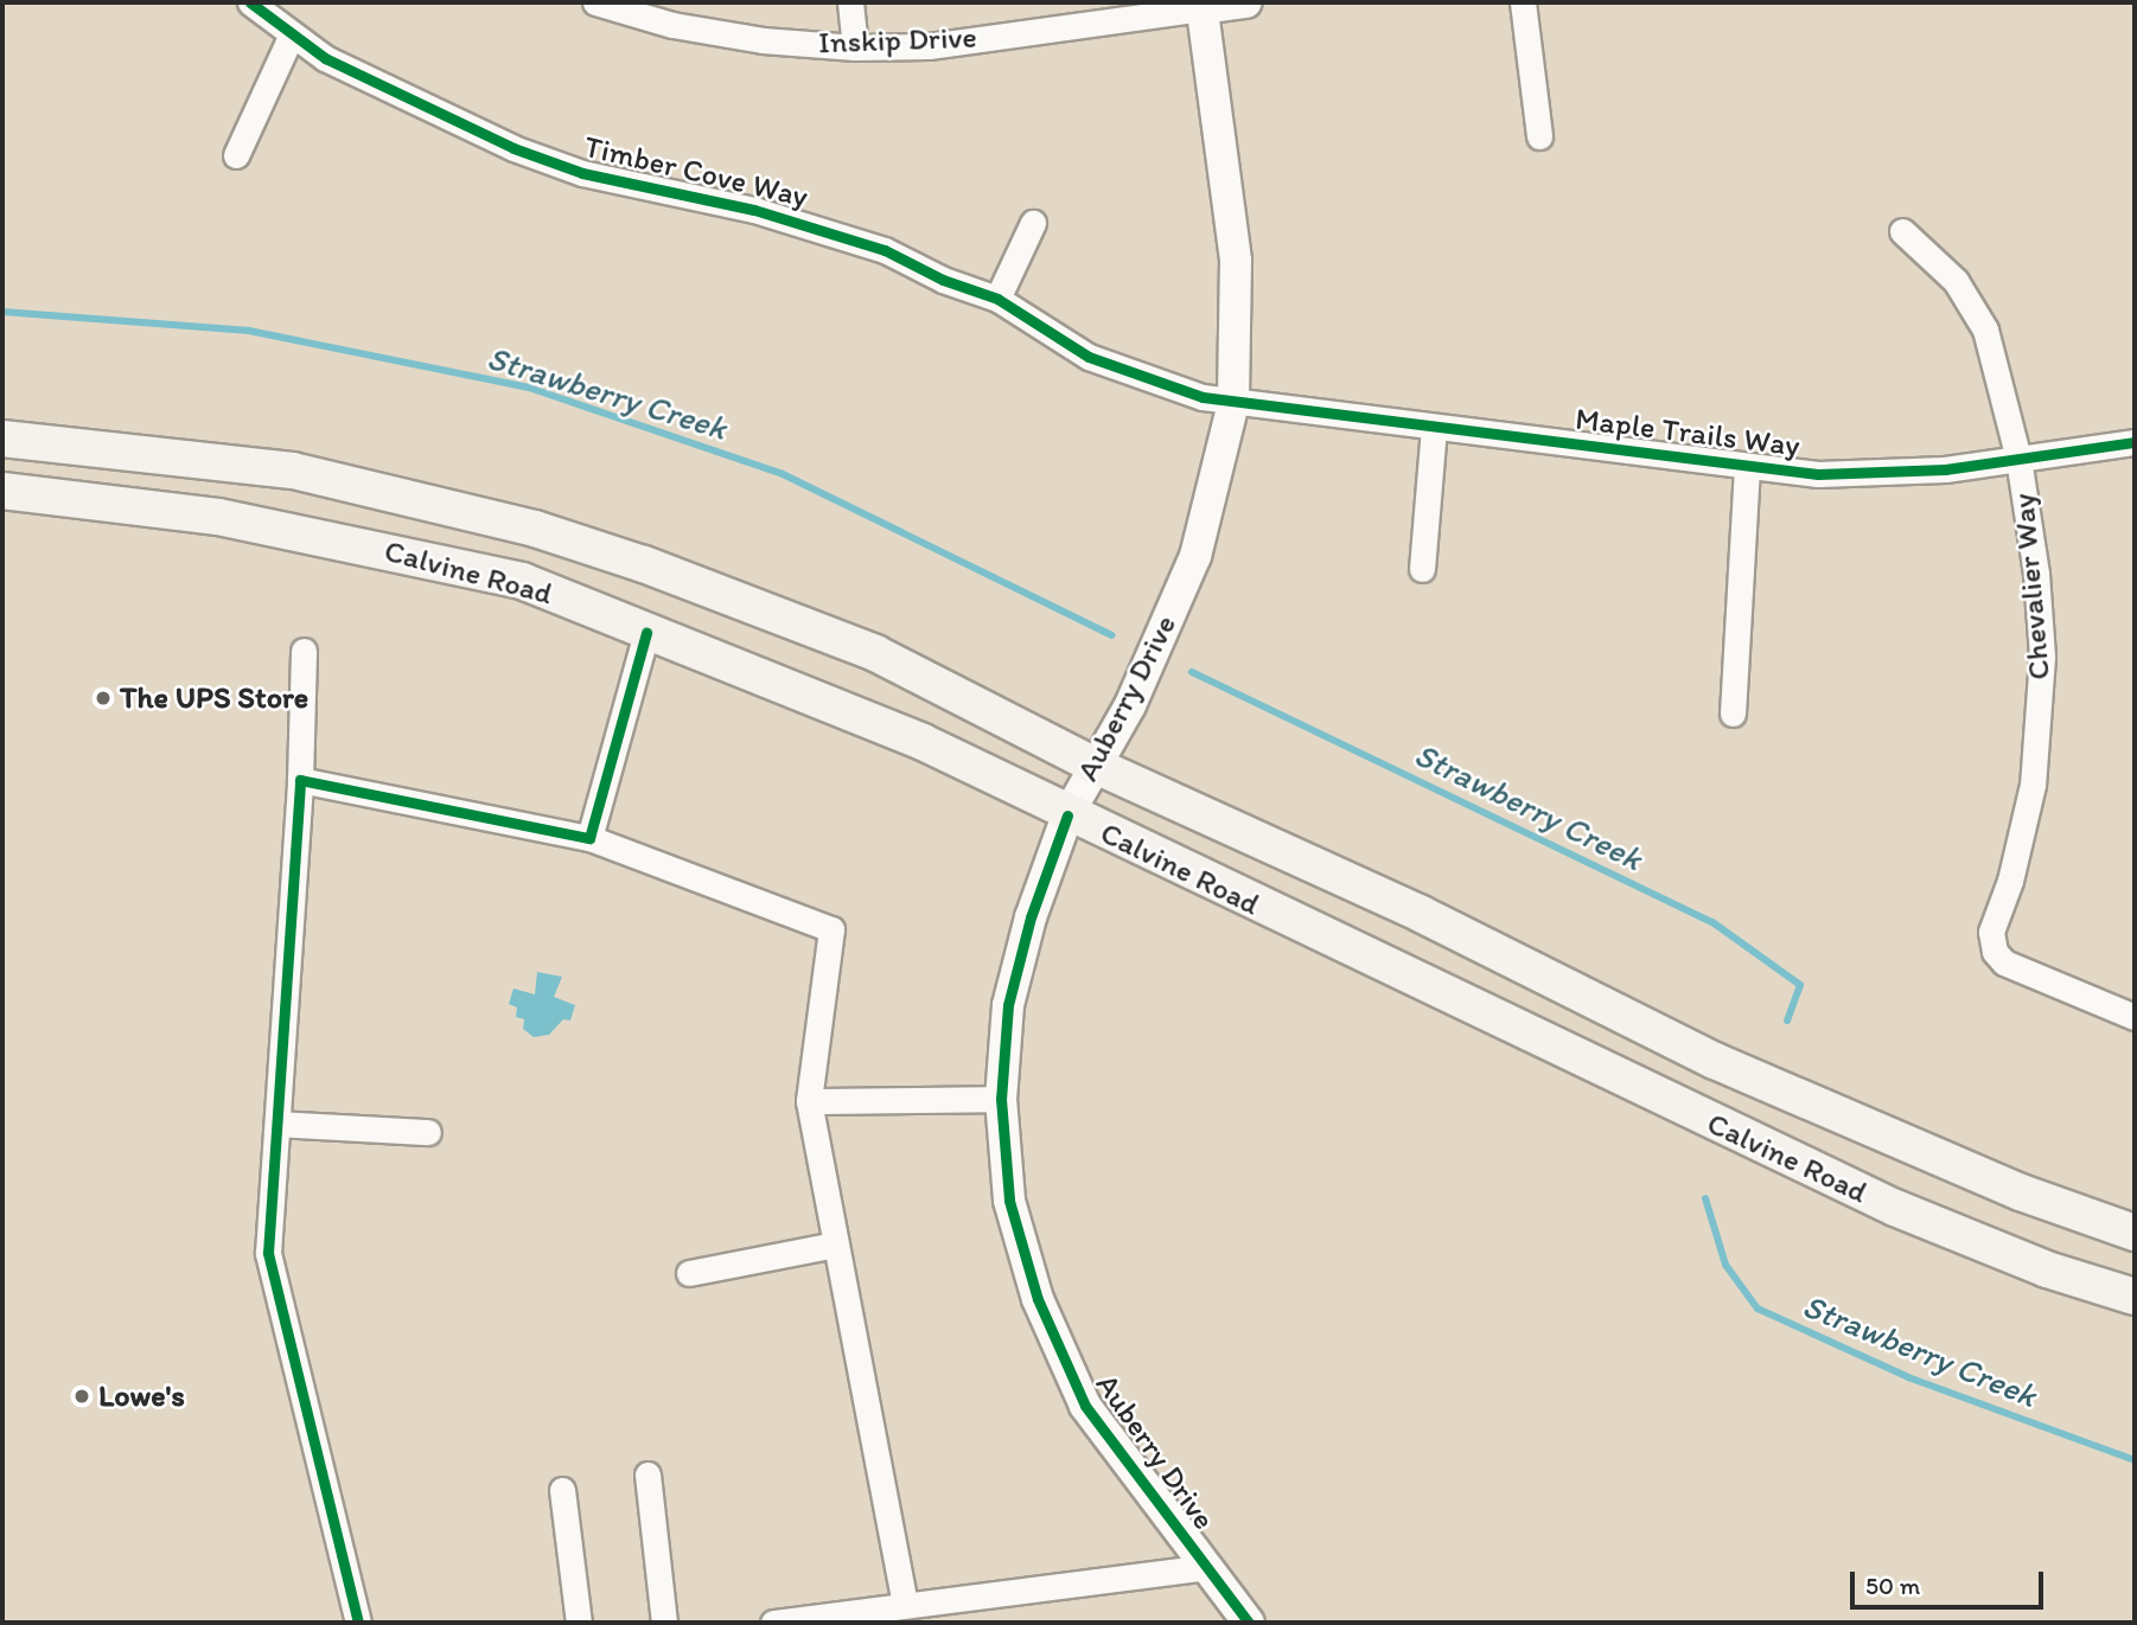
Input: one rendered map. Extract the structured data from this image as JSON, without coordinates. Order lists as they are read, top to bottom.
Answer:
{
  "streets": {
    "main road": ["Calvine Road"],
    "street": [
      "Inskip Drive",
      "Timber Cove Way",
      "Maple Trails Way",
      "Chevalier Way",
      "Auberry Drive"
    ]
  },
  "crossings": [
    ["Inskip Drive", "Auberry Drive"],
    ["Timber Cove Way", "Maple Trails Way"],
    ["Timber Cove Way", "Auberry Drive"],
    ["Maple Trails Way", "Chevalier Way"],
    ["Maple Trails Way", "Auberry Drive"],
    ["Calvine Road", "Auberry Drive"]
  ],
  "water": ["Strawberry Creek"],
  "places": ["The UPS Store", "Lowe's"],
  "scale_bar": "50 m"
}
